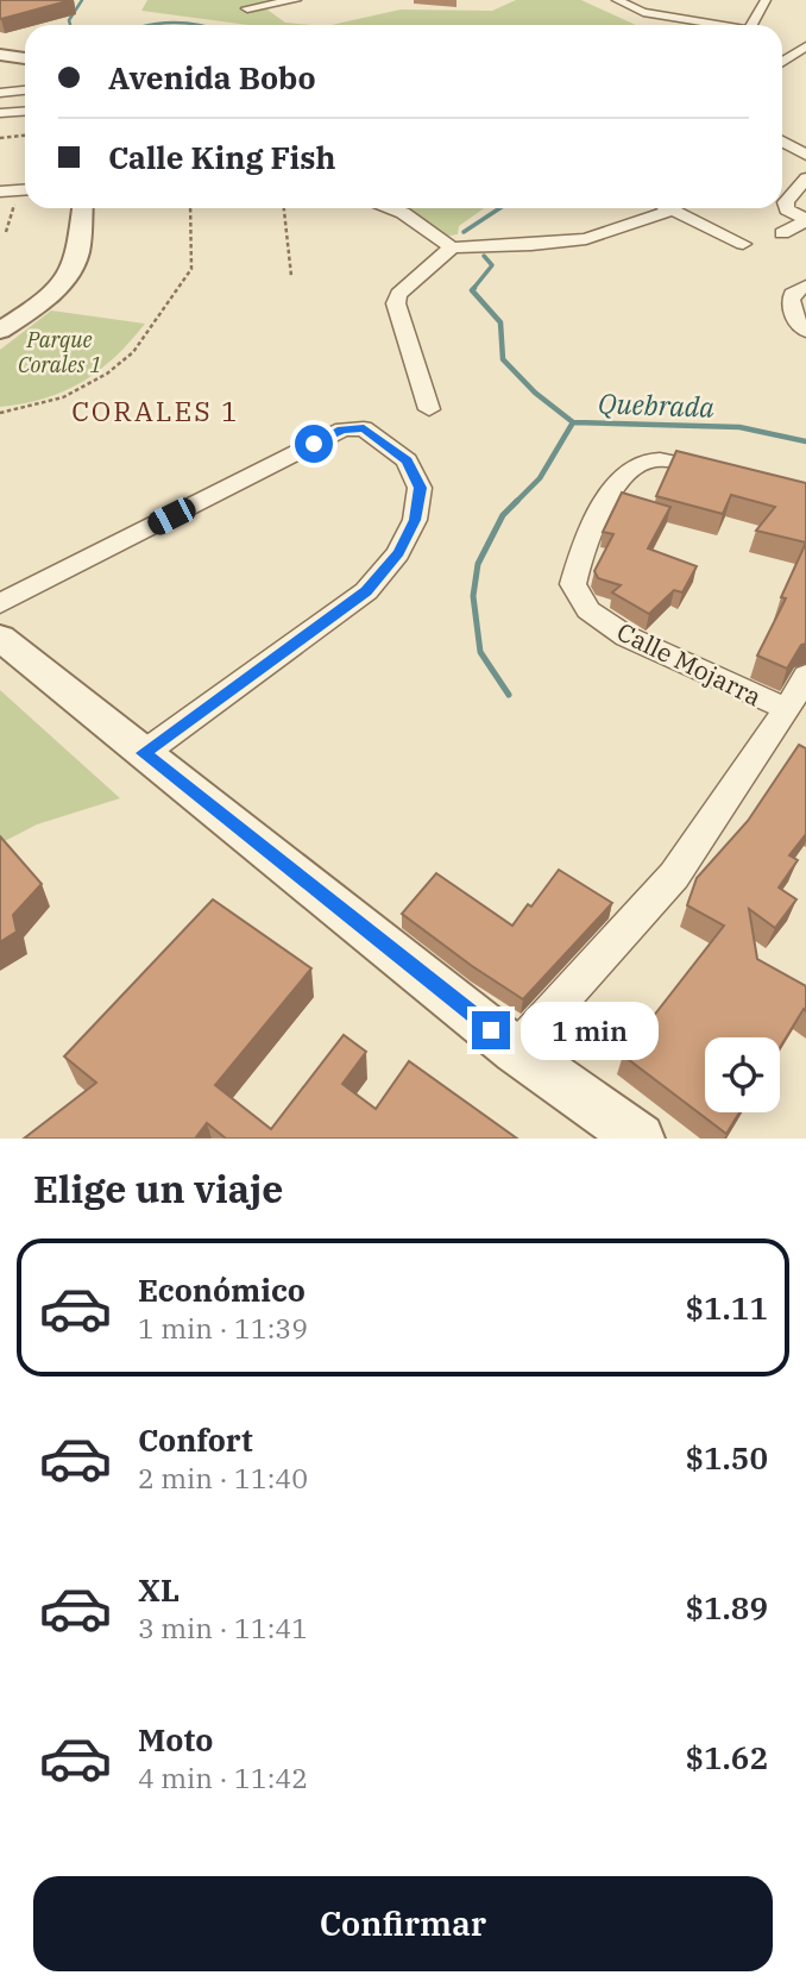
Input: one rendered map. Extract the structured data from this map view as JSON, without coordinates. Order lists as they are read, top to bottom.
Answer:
{
  "streets": {
    "street": ["Calle Mojarra"]
  },
  "districts": ["CORALES 1"],
  "water": ["Quebrada"],
  "parks": ["Parque Corales 1"],
  "page": {
    "banner": ["Avenida Bobo", "Calle King Fish"],
    "bubble": "1 min",
    "heading": "Elige un viaje",
    "list": [
      {
        "name": "Económico",
        "note": "1 min · 11:39",
        "value": "$1.11"
      },
      {
        "name": "Confort",
        "note": "2 min · 11:40",
        "value": "$1.50"
      },
      {
        "name": "XL",
        "note": "3 min · 11:41",
        "value": "$1.89"
      },
      {
        "name": "Moto",
        "note": "4 min · 11:42",
        "value": "$1.62"
      }
    ],
    "buttons": "Confirmar"
  }
}
